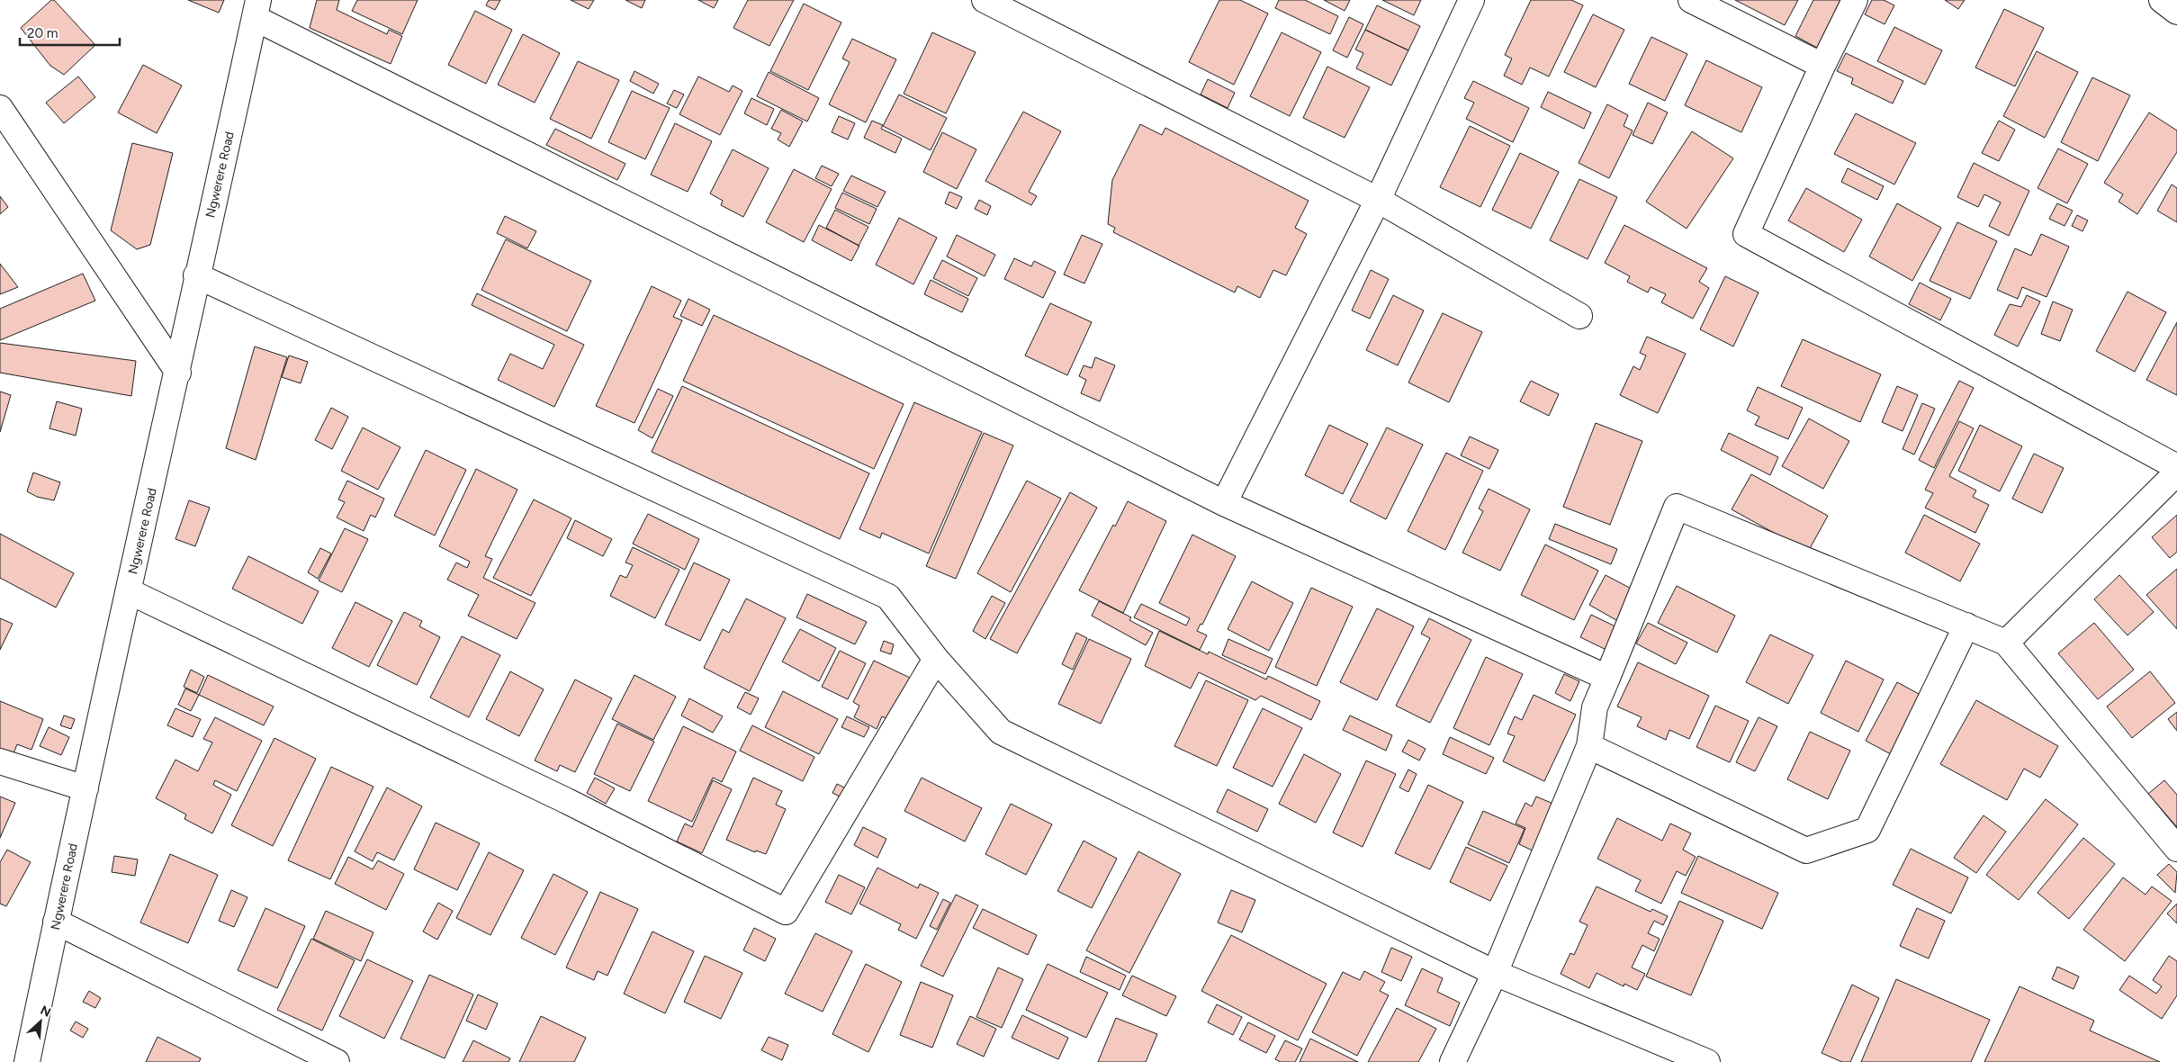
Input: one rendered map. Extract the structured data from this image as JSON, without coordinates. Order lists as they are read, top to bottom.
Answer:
{
  "streets": {
    "street": ["Ngwerere Road"]
  },
  "scale_bar": "20 m",
  "north": "top right"
}
